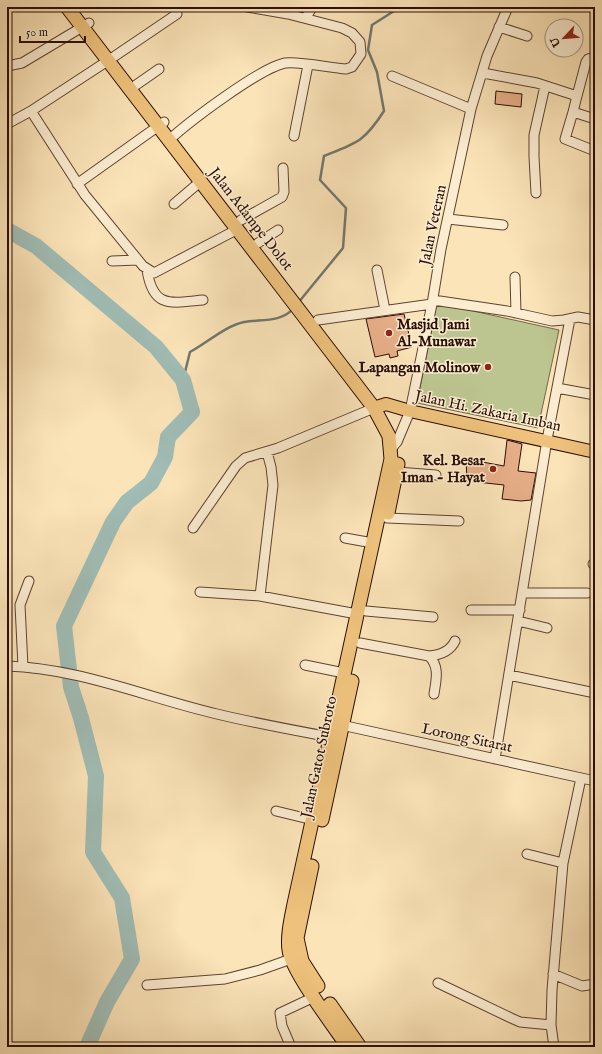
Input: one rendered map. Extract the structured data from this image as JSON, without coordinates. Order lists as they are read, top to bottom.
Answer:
{
  "streets": {
    "highway": ["Jalan Adampe Dolot", "Jalan Gatot Subroto"],
    "main road": ["Jalan Hi. Zakaria Imban"],
    "street": ["Jalan Veteran", "Lorong Sitarat"]
  },
  "crossings": [
    ["Jalan Adampe Dolot", "Jalan Veteran"],
    ["Jalan Adampe Dolot", "Jalan Hi. Zakaria Imban"],
    ["Jalan Adampe Dolot", "Jalan Gatot Subroto"],
    ["Jalan Veteran", "Jalan Hi. Zakaria Imban"],
    ["Jalan Veteran", "Jalan Gatot Subroto"],
    ["Lorong Sitarat", "Jalan Gatot Subroto"]
  ],
  "places": ["Masjid Jami Al-Munawar", "Lapangan Molinow", "Kel. Besar Iman - Hayat"],
  "scale_bar": "50 m",
  "north": "bottom left"
}
